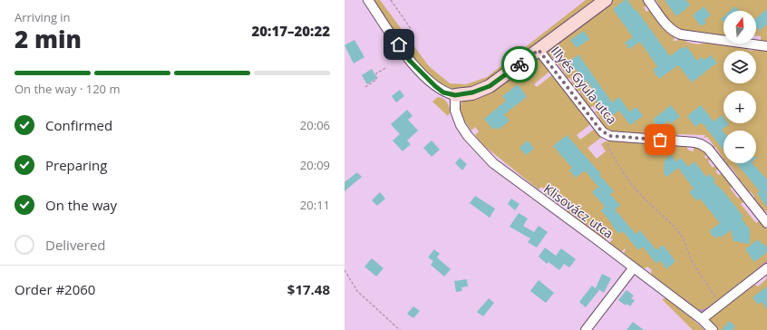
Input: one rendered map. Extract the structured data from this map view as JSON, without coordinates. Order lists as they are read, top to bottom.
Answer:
{
  "streets": {
    "street": ["Illyés Gyula utca", "Klisovácz utca"]
  },
  "north": "top",
  "page": {
    "heading": ["2 min", "Arriving in", "20:17–20:22"],
    "panel": ["Order #2060", "$17.48"],
    "map_buttons": ["+", "−"],
    "bar": "On the way · 120 m",
    "list": [
      ["Confirmed", "20:06"],
      ["Preparing", "20:09"],
      ["On the way", "20:11"],
      "Delivered"
    ]
  }
}
